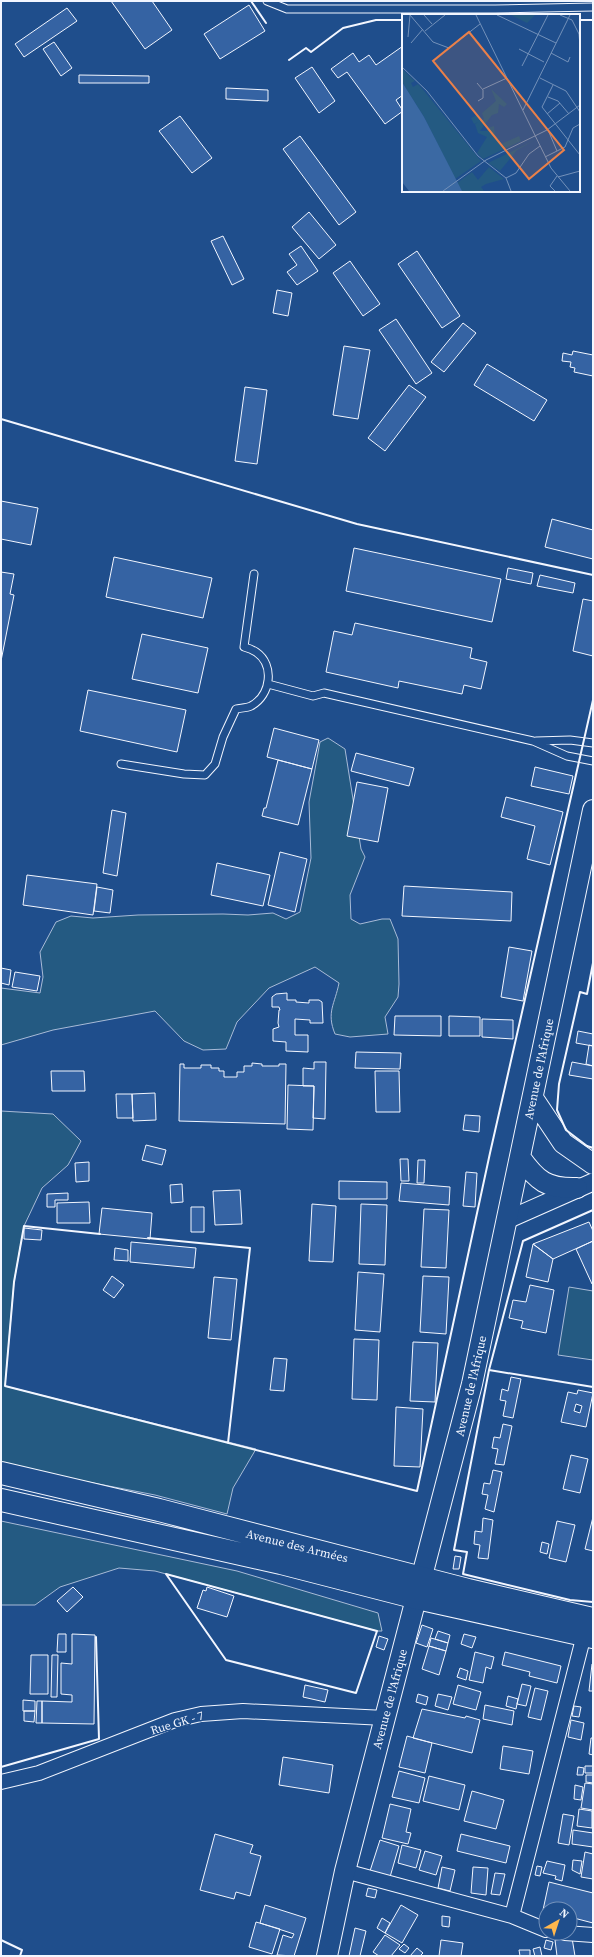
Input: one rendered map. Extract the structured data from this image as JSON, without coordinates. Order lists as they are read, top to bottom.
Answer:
{
  "streets": {
    "highway": ["Avenue des Armées"],
    "main road": ["Avenue de l'Afrique"],
    "street": ["Rue GK - 7"]
  },
  "crossings": [
    ["Avenue de l'Afrique", "Avenue des Armées"],
    ["Avenue de l'Afrique", "Rue GK - 7"]
  ],
  "north": "top right"
}
